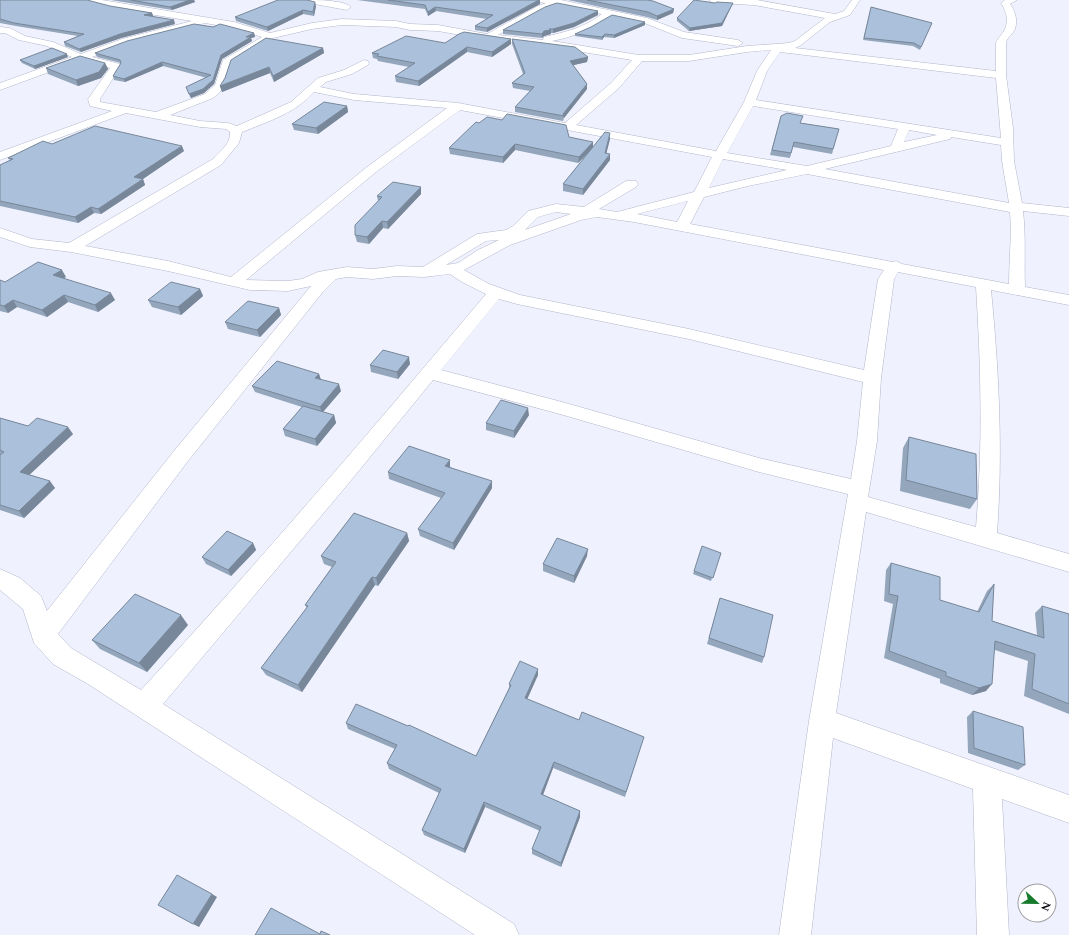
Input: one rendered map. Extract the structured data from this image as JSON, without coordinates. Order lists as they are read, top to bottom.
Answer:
{
  "north": "right"
}
